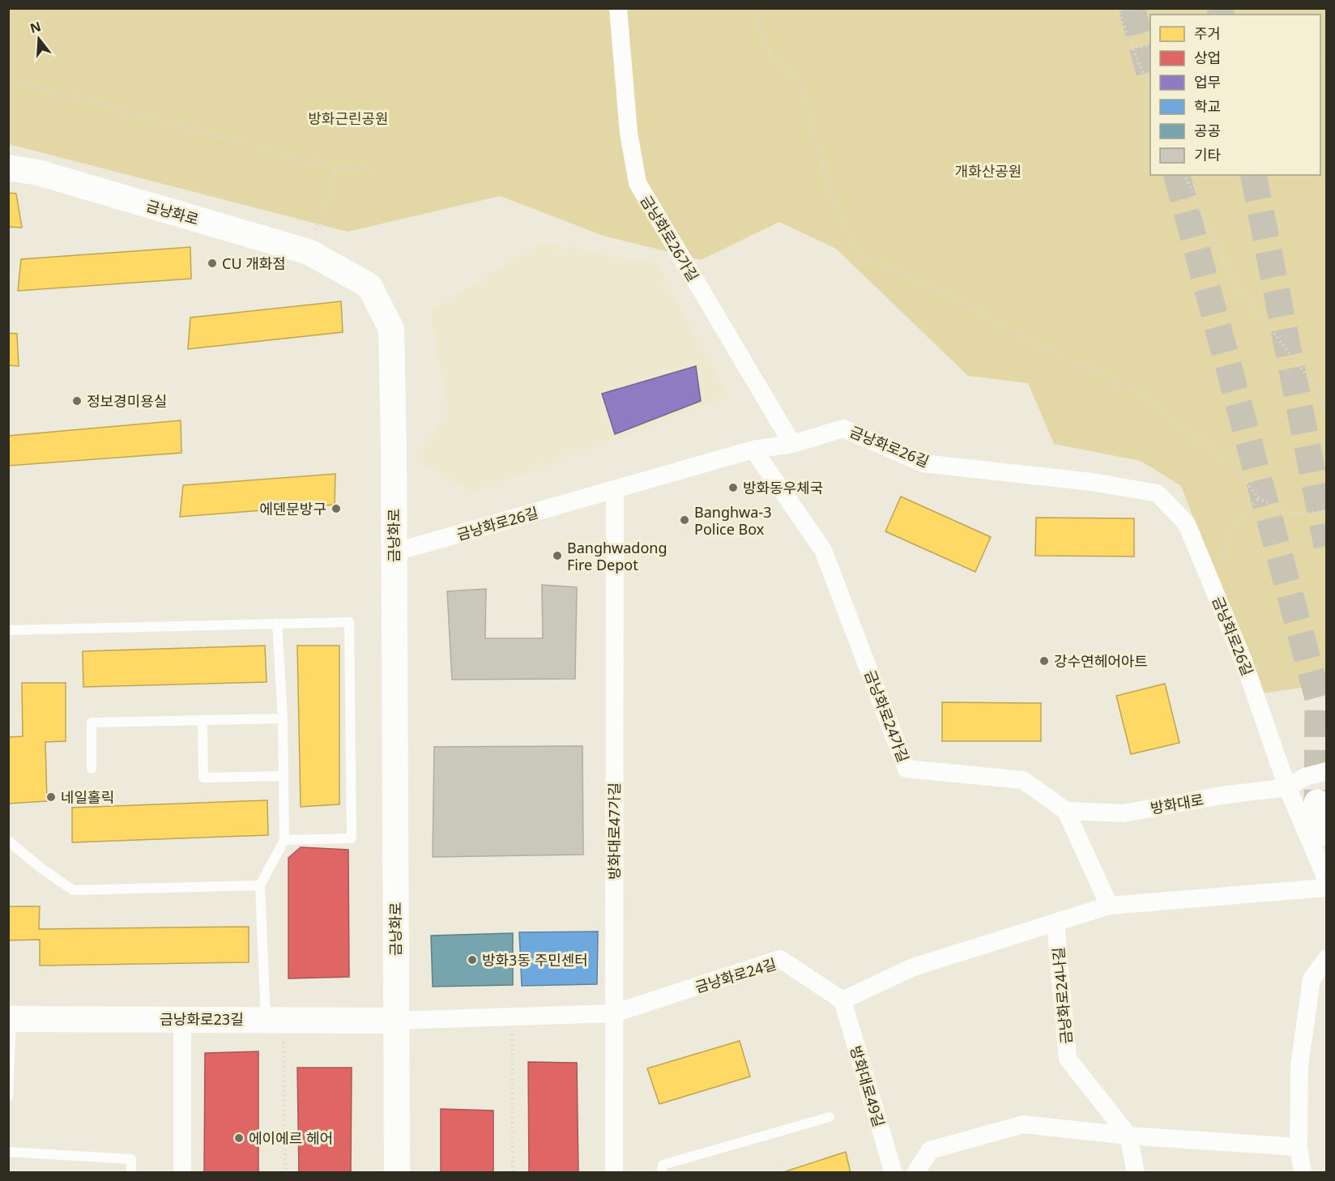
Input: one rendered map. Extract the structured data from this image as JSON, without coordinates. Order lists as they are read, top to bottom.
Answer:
{
  "streets": {
    "street": [
      "금낭화로",
      "금낭화로26가길",
      "금낭화로26길",
      "금낭화로24가길",
      "방화대로",
      "방화대로47가길",
      "금낭화로24길",
      "금낭화로24나길",
      "금낭화로23길",
      "방화대로49길"
    ]
  },
  "crossings": [
    ["금낭화로", "금낭화로26길"],
    ["금낭화로", "금낭화로24길"],
    ["금낭화로", "금낭화로23길"],
    ["금낭화로26가길", "금낭화로26길"],
    ["금낭화로26길", "금낭화로24가길"],
    ["금낭화로26길", "방화대로"],
    ["금낭화로26길", "방화대로47가길"],
    ["금낭화로24가길", "방화대로"],
    ["방화대로47가길", "금낭화로24길"],
    ["금낭화로24길", "금낭화로23길"],
    ["금낭화로24길", "방화대로49길"]
  ],
  "parks": ["방화근린공원", "개화산공원"],
  "places": [
    "CU 개화점",
    "정보경미용실",
    "방화동우체국",
    "에덴문방구",
    "Banghwa-3 Police Box",
    "Banghwadong Fire Depot",
    "강수연헤어아트",
    "네일홀릭",
    "방화3동 주민센터",
    "에이에르 헤어"
  ],
  "legend": [
    "주거",
    "상업",
    "업무",
    "학교",
    "공공",
    "기타"
  ],
  "north": "top"
}
